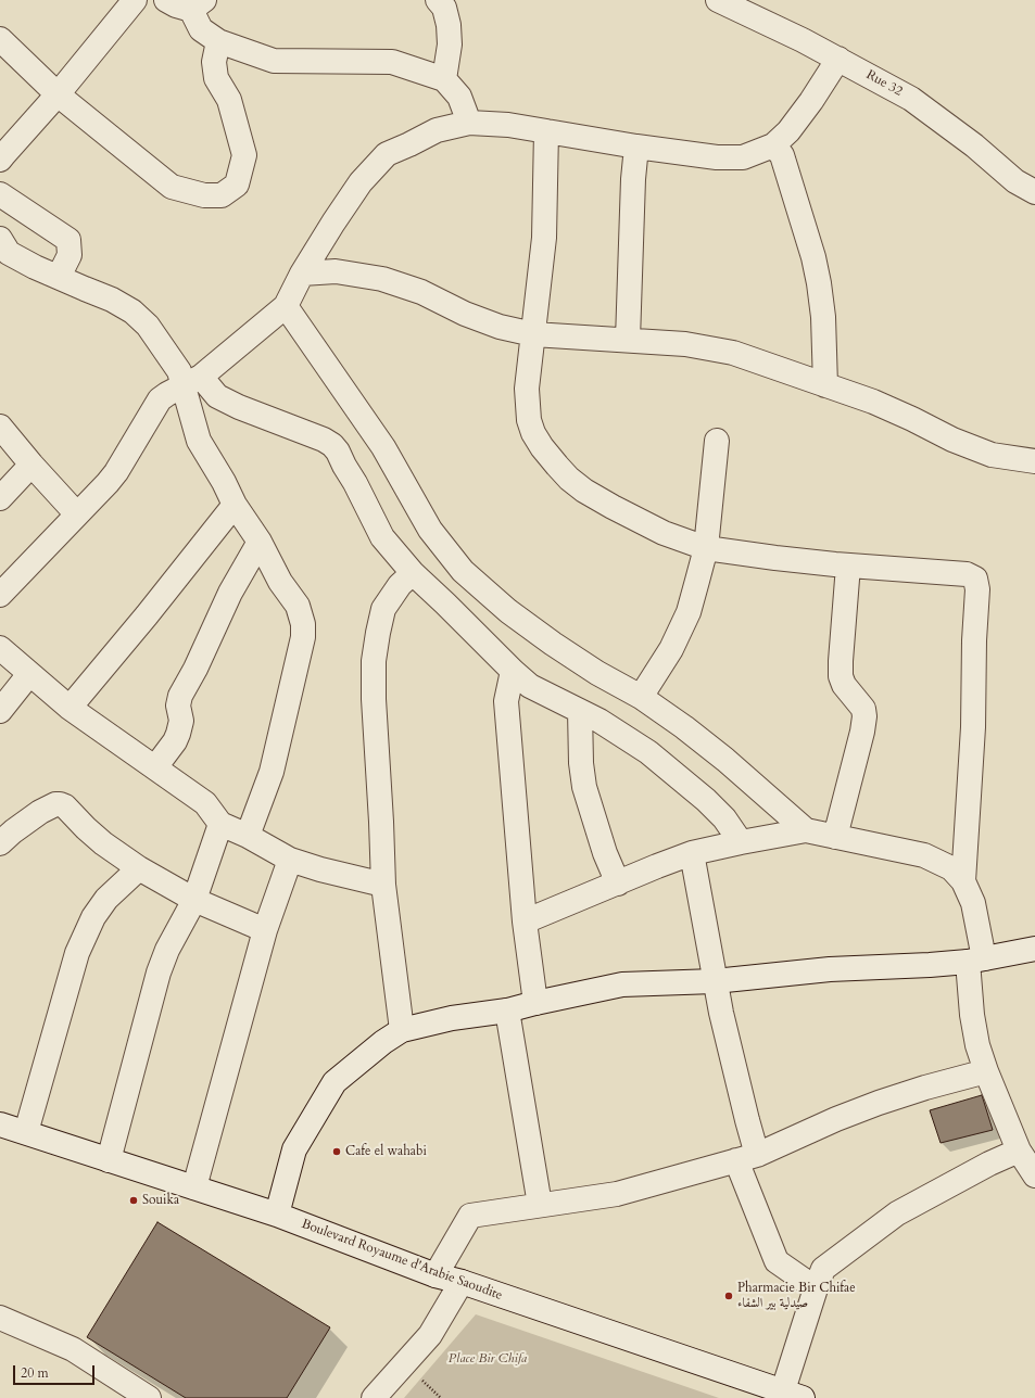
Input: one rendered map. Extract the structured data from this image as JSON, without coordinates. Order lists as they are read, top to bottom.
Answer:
{
  "streets": {
    "street": ["Rue 32", "Boulevard Royaume d'Arabie Saoudite"]
  },
  "parks": ["Place Bir Chifa"],
  "places": ["Cafe el wahabi", "Souika", "Pharmacie Bir Chifae صيدلية بير الشفاء"],
  "scale_bar": "20 m"
}
